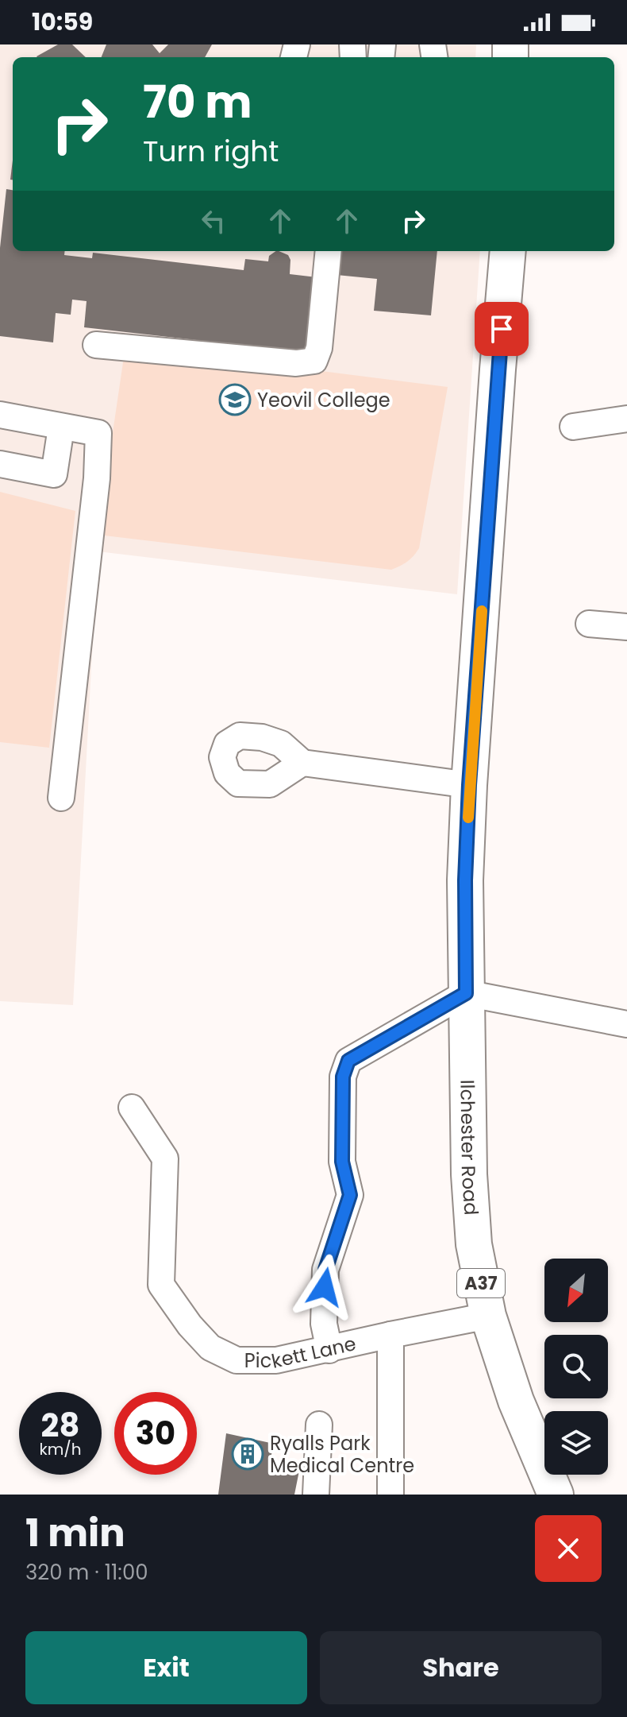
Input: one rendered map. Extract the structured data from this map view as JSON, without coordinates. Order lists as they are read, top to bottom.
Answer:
{
  "streets": {
    "highway": ["Ilchester Road", "A37"],
    "street": ["Pickett Lane"]
  },
  "crossings": [
    ["Ilchester Road", "Pickett Lane"]
  ],
  "places": {
    "school or university": ["Yeovil College"],
    "building": ["Ryalls Park Medical Centre"]
  },
  "north": "bottom left",
  "page": {
    "status": "10:59",
    "turn": ["70 m", "Turn right"],
    "speed": "28 km/h",
    "limit": "30",
    "heading": ["1 min", "320 m · 11:00"],
    "buttons": ["Exit", "Share"]
  }
}
